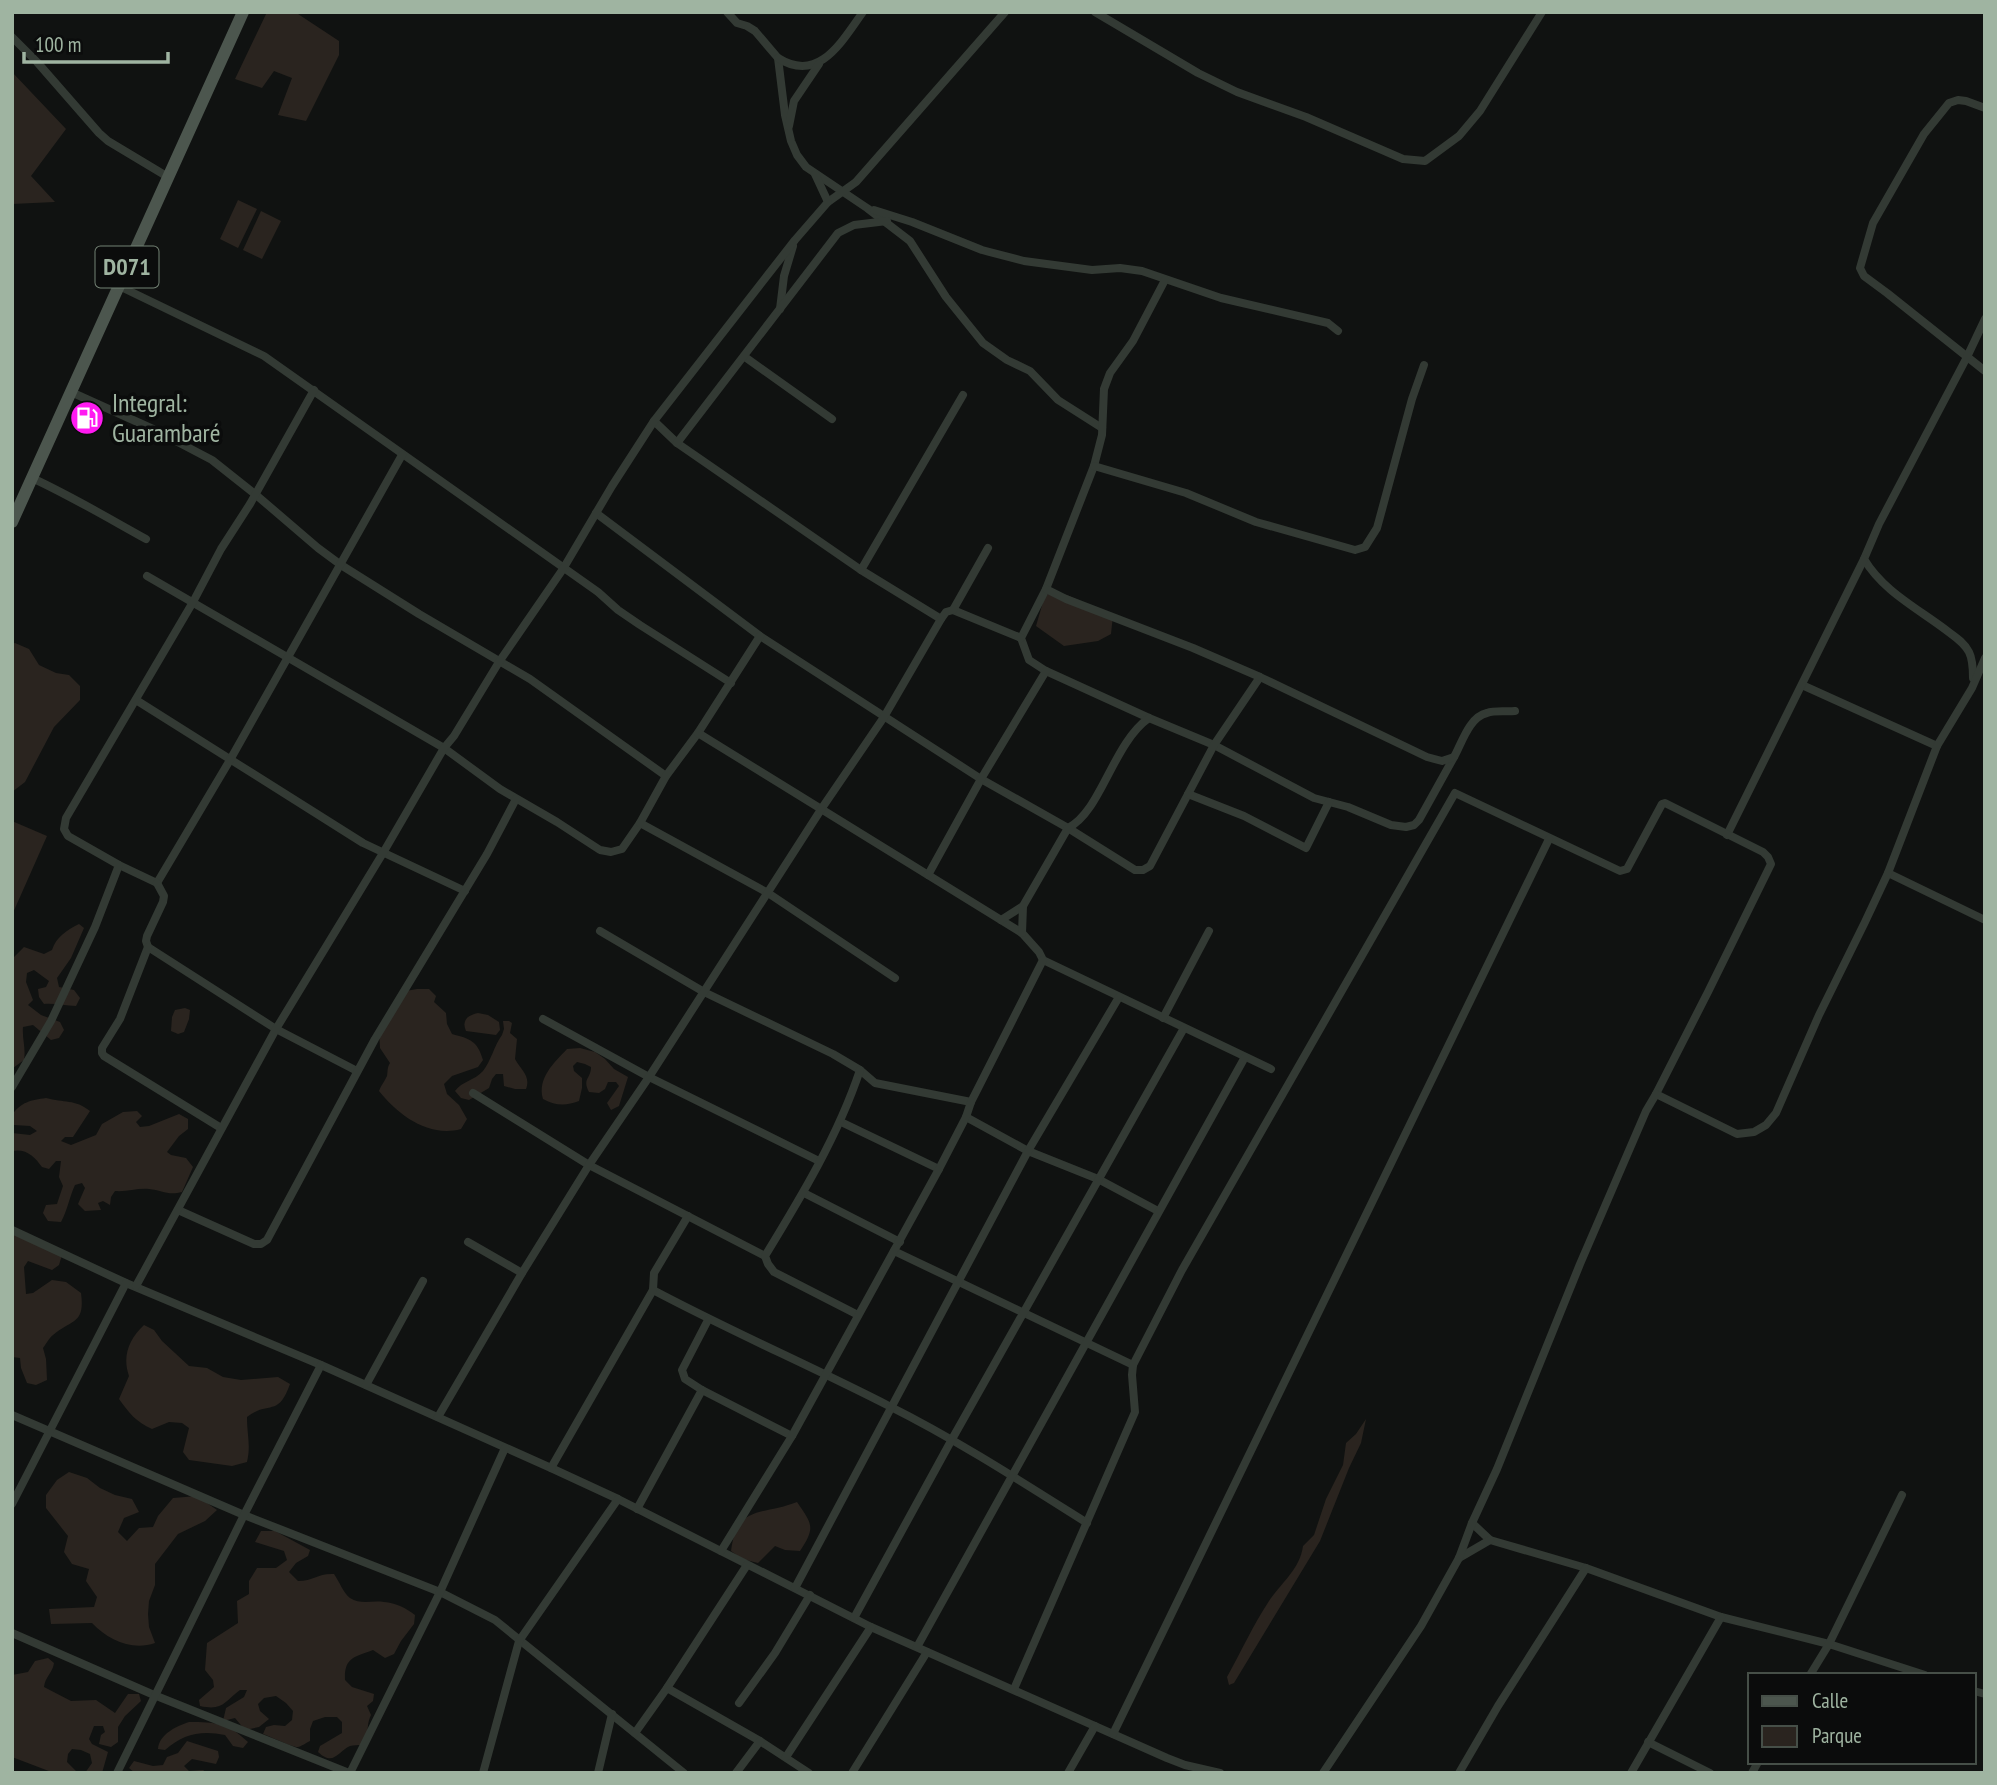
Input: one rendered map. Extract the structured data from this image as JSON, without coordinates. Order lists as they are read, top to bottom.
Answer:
{
  "streets": {
    "main road": ["D071"]
  },
  "places": {
    "fuel station": ["Integral: Guarambaré"]
  },
  "legend": ["Calle", "Parque"],
  "scale_bar": "100 m"
}
